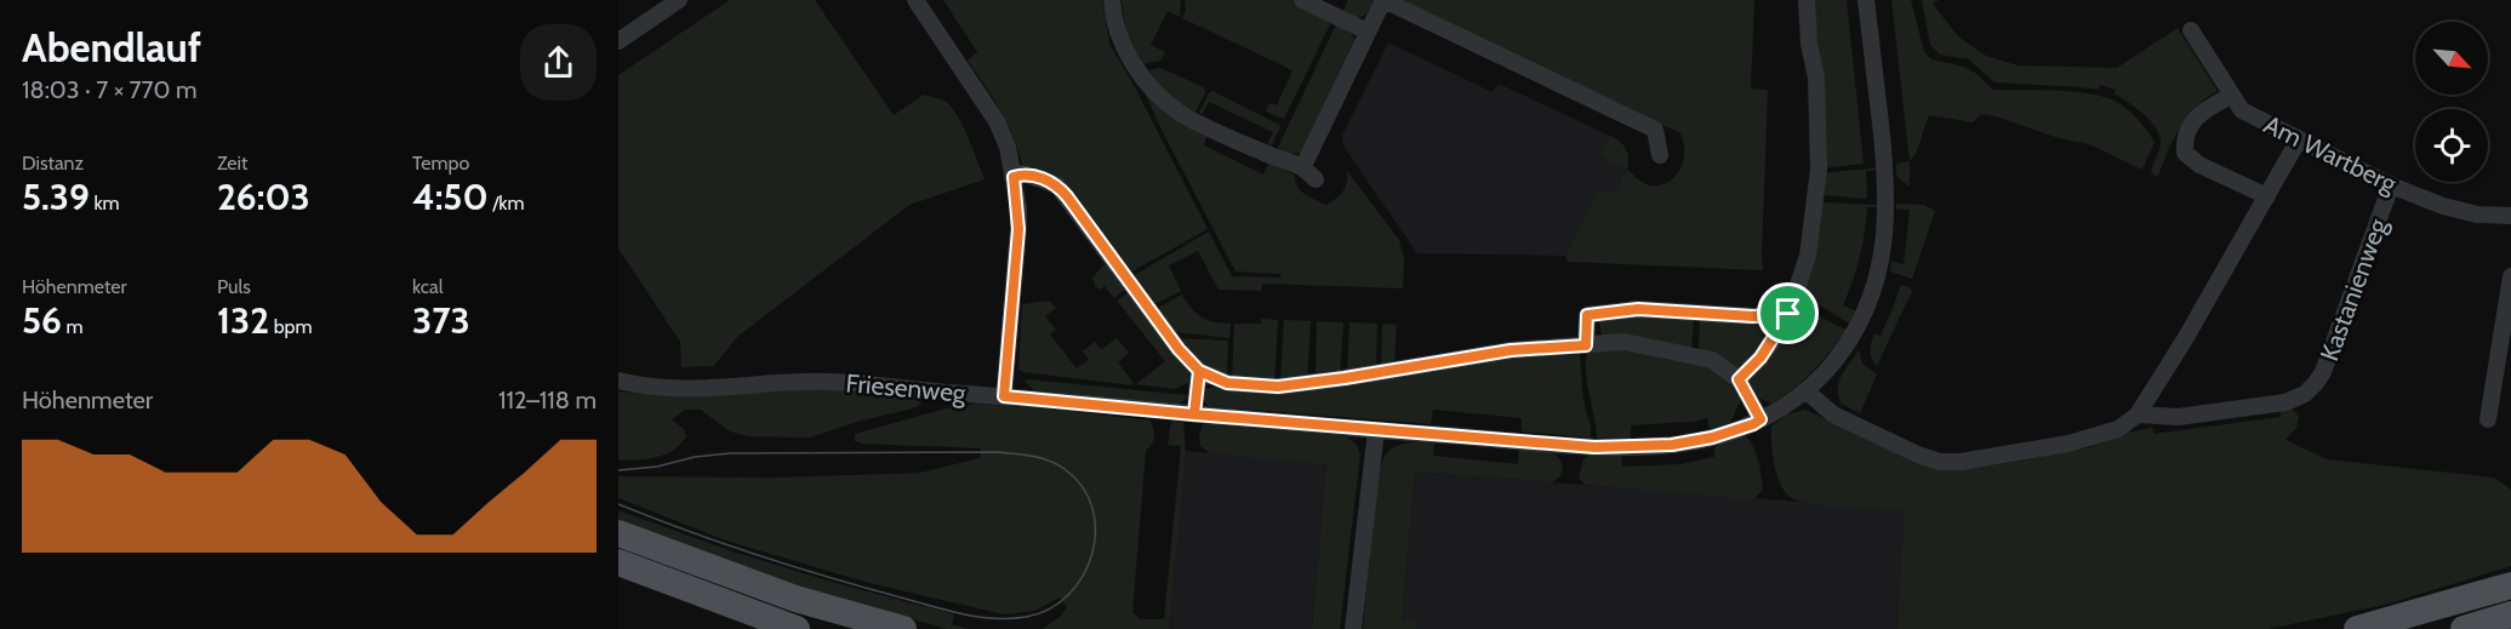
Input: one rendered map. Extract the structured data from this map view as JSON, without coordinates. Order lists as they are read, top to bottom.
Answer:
{
  "streets": {
    "street": ["Am Wartberg", "Kastanienweg", "Friesenweg"]
  },
  "crossings": [
    ["Am Wartberg", "Kastanienweg"]
  ],
  "north": "bottom right",
  "page": {
    "heading": ["Abendlauf", "18:03 · 7 × 770 m"],
    "stats": [
      ["Distanz", "5.39 km"],
      ["Zeit", "26:03"],
      ["Tempo", "4:50 /km"],
      ["Höhenmeter", "56 m"],
      ["Puls", "132 bpm"],
      ["kcal", "373"]
    ],
    "chart": ["Höhenmeter", "112–118 m"]
  }
}
